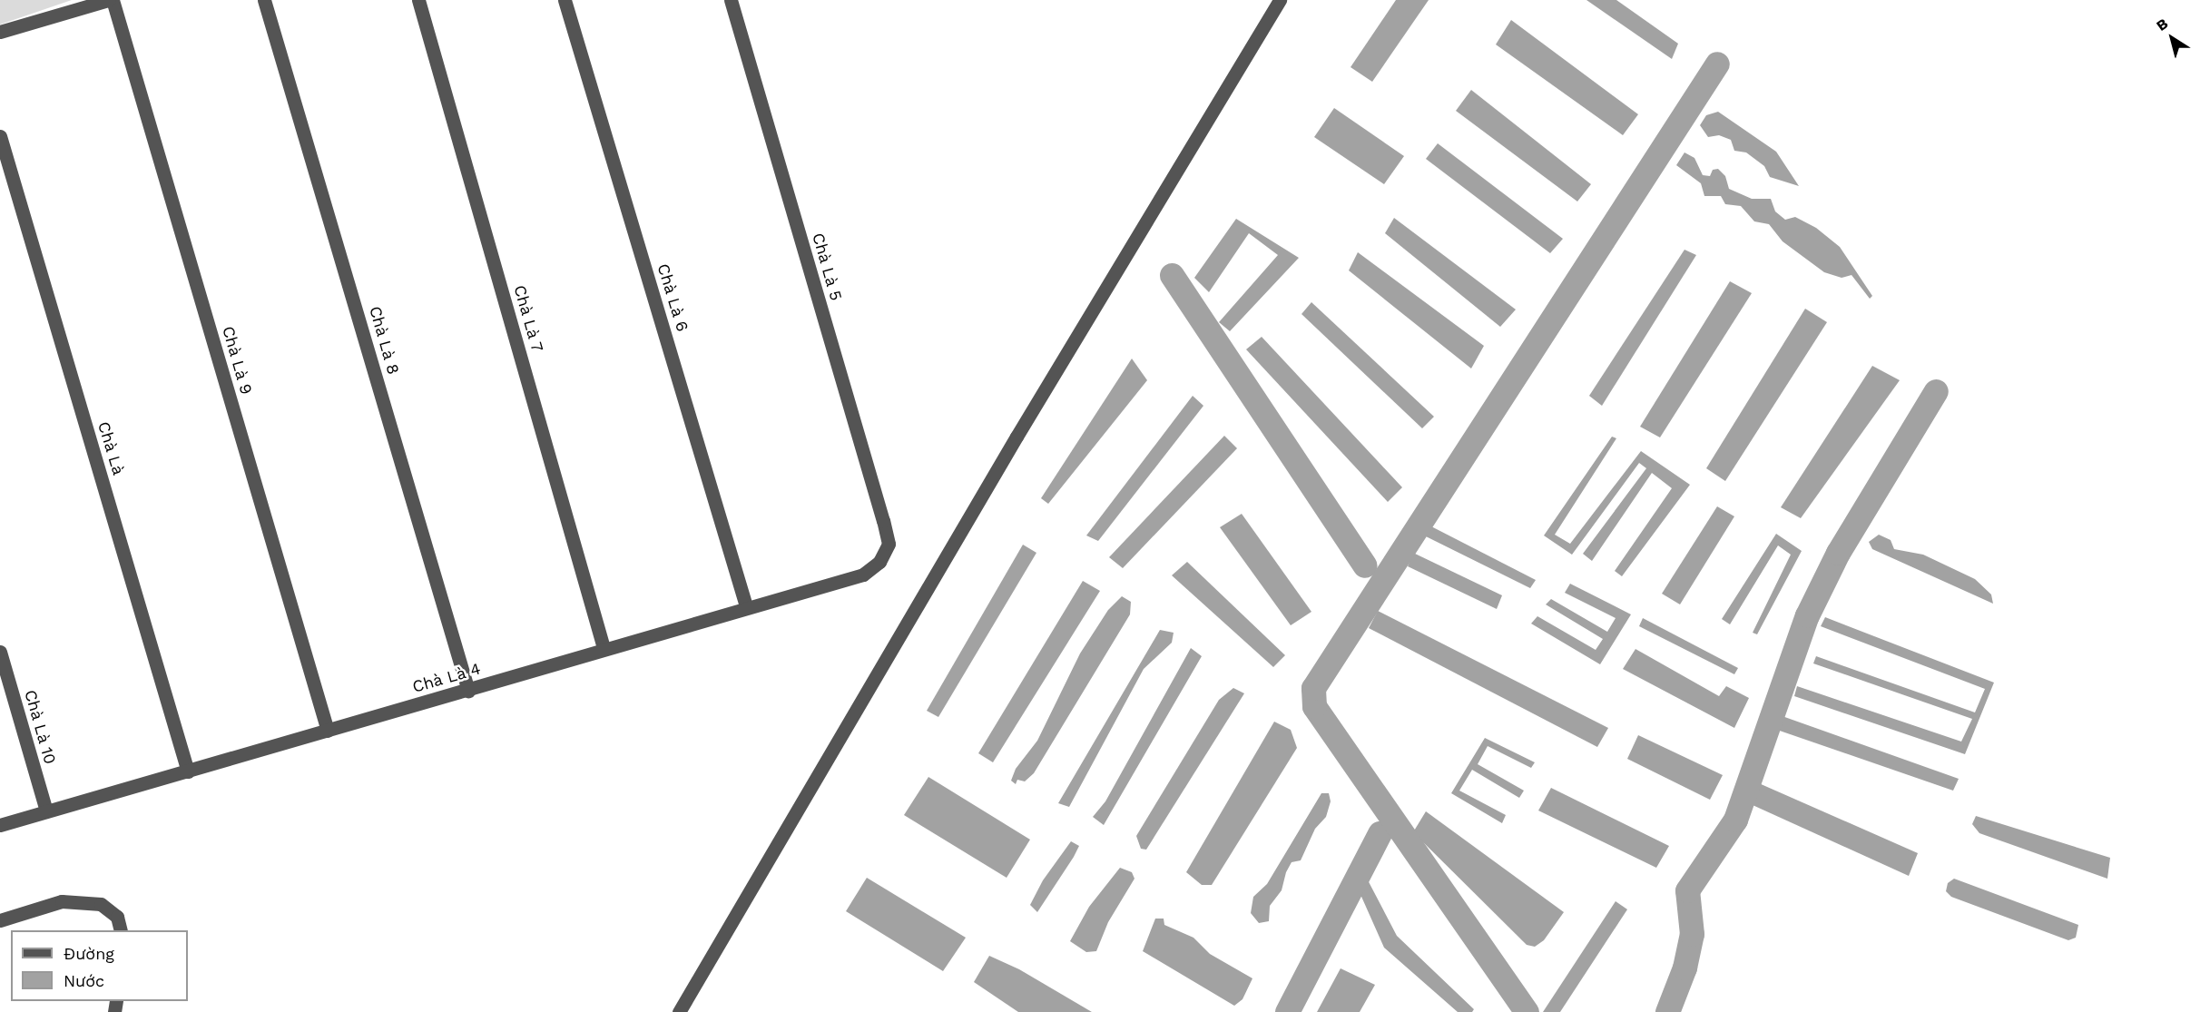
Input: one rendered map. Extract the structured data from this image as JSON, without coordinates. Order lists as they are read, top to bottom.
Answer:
{
  "streets": {
    "street": [
      "Chà Là 5",
      "Chà Là 6",
      "Chà Là 7",
      "Chà Là 8",
      "Chà Là 9",
      "Chà Là",
      "Chà Là 4",
      "Chà Là 10"
    ]
  },
  "crossings": [
    ["Chà Là 5", "Chà Là 4"],
    ["Chà Là 6", "Chà Là 4"],
    ["Chà Là 7", "Chà Là 4"],
    ["Chà Là 8", "Chà Là 4"],
    ["Chà Là 9", "Chà Là 4"],
    ["Chà Là", "Chà Là 4"],
    ["Chà Là 4", "Chà Là 10"]
  ],
  "legend": ["Đường", "Nước"],
  "north": "top left"
}
